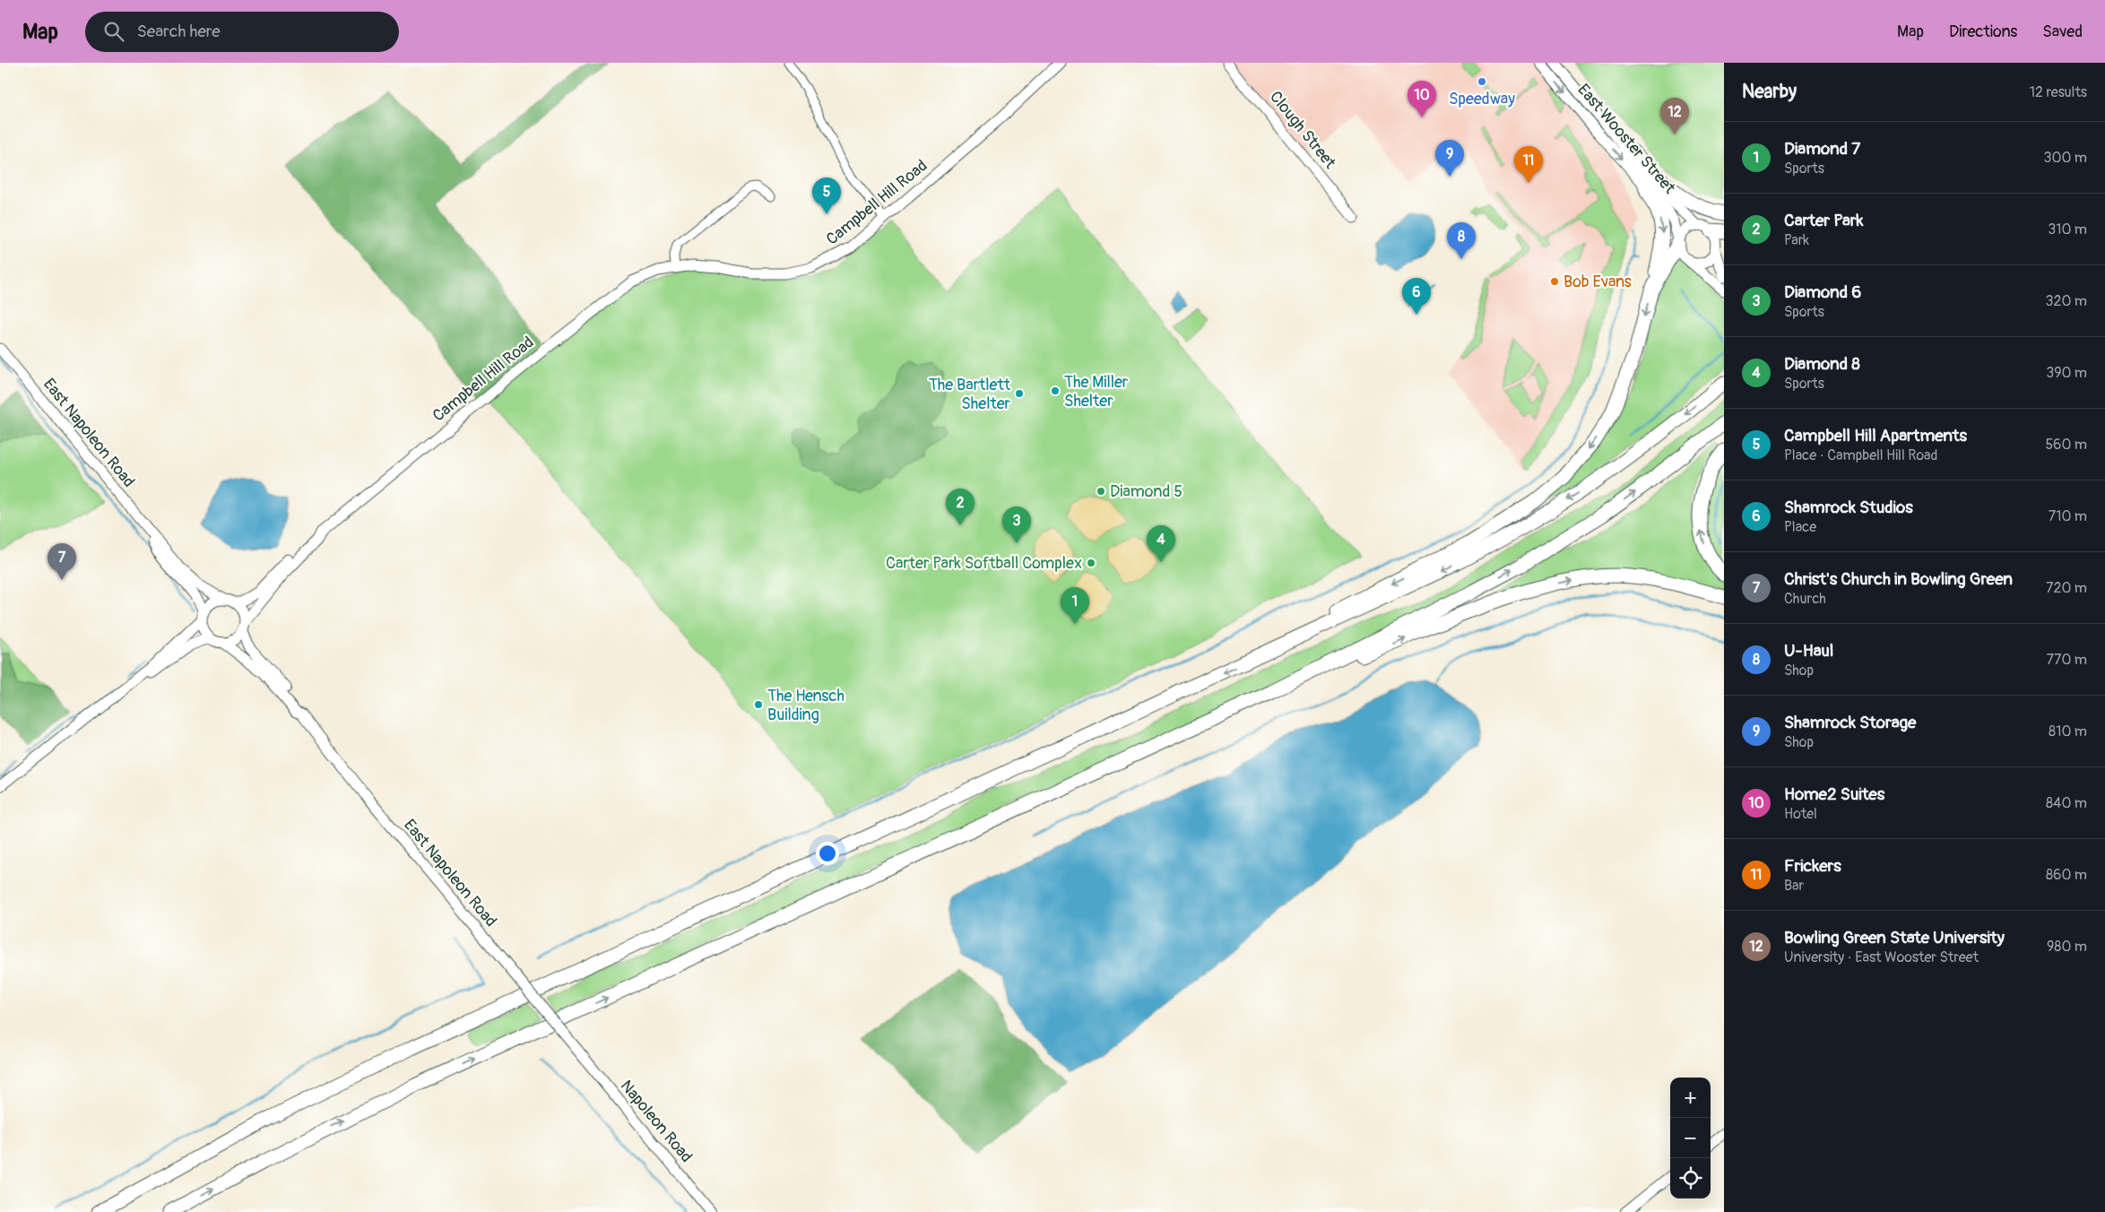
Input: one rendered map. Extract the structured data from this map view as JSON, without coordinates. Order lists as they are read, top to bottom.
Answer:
{
  "streets": {
    "main road": [
      "Clough Street",
      "East Wooster Street",
      "Campbell Hill Road",
      "East Napoleon Road",
      "Napoleon Road"
    ]
  },
  "crossings": [
    ["Campbell Hill Road", "East Napoleon Road"],
    ["East Napoleon Road", "Napoleon Road"]
  ],
  "places": [
    "Speedway",
    "Bob Evans",
    "The Miller Shelter",
    "The Bartlett Shelter",
    "Diamond 5",
    "Carter Park Softball Complex",
    "The Hensch Building"
  ],
  "page": {
    "header": "Map",
    "search": "Search here",
    "nav": ["Map", "Directions", "Saved"],
    "heading": ["Nearby", "12 results"],
    "pins": [
      "10",
      "12",
      "9",
      "11",
      "5",
      "8",
      "6",
      "2",
      "3",
      "4",
      "7",
      "1"
    ],
    "list": [
      {
        "mark": "1",
        "name": "Diamond 7",
        "note": "Sports",
        "value": "300 m"
      },
      {
        "mark": "2",
        "name": "Carter Park",
        "note": "Park",
        "value": "310 m"
      },
      {
        "mark": "3",
        "name": "Diamond 6",
        "note": "Sports",
        "value": "320 m"
      },
      {
        "mark": "4",
        "name": "Diamond 8",
        "note": "Sports",
        "value": "390 m"
      },
      {
        "mark": "5",
        "name": "Campbell Hill Apartments",
        "note": "Place · Campbell Hill Road",
        "value": "560 m"
      },
      {
        "mark": "6",
        "name": "Shamrock Studios",
        "note": "Place",
        "value": "710 m"
      },
      {
        "mark": "7",
        "name": "Christ's Church in Bowling Green",
        "note": "Church",
        "value": "720 m"
      },
      {
        "mark": "8",
        "name": "U-Haul",
        "note": "Shop",
        "value": "770 m"
      },
      {
        "mark": "9",
        "name": "Shamrock Storage",
        "note": "Shop",
        "value": "810 m"
      },
      {
        "mark": "10",
        "name": "Home2 Suites",
        "note": "Hotel",
        "value": "840 m"
      },
      {
        "mark": "11",
        "name": "Frickers",
        "note": "Bar",
        "value": "860 m"
      },
      {
        "mark": "12",
        "name": "Bowling Green State University",
        "note": "University · East Wooster Street",
        "value": "980 m"
      }
    ],
    "map_buttons": ["+", "−"]
  }
}
